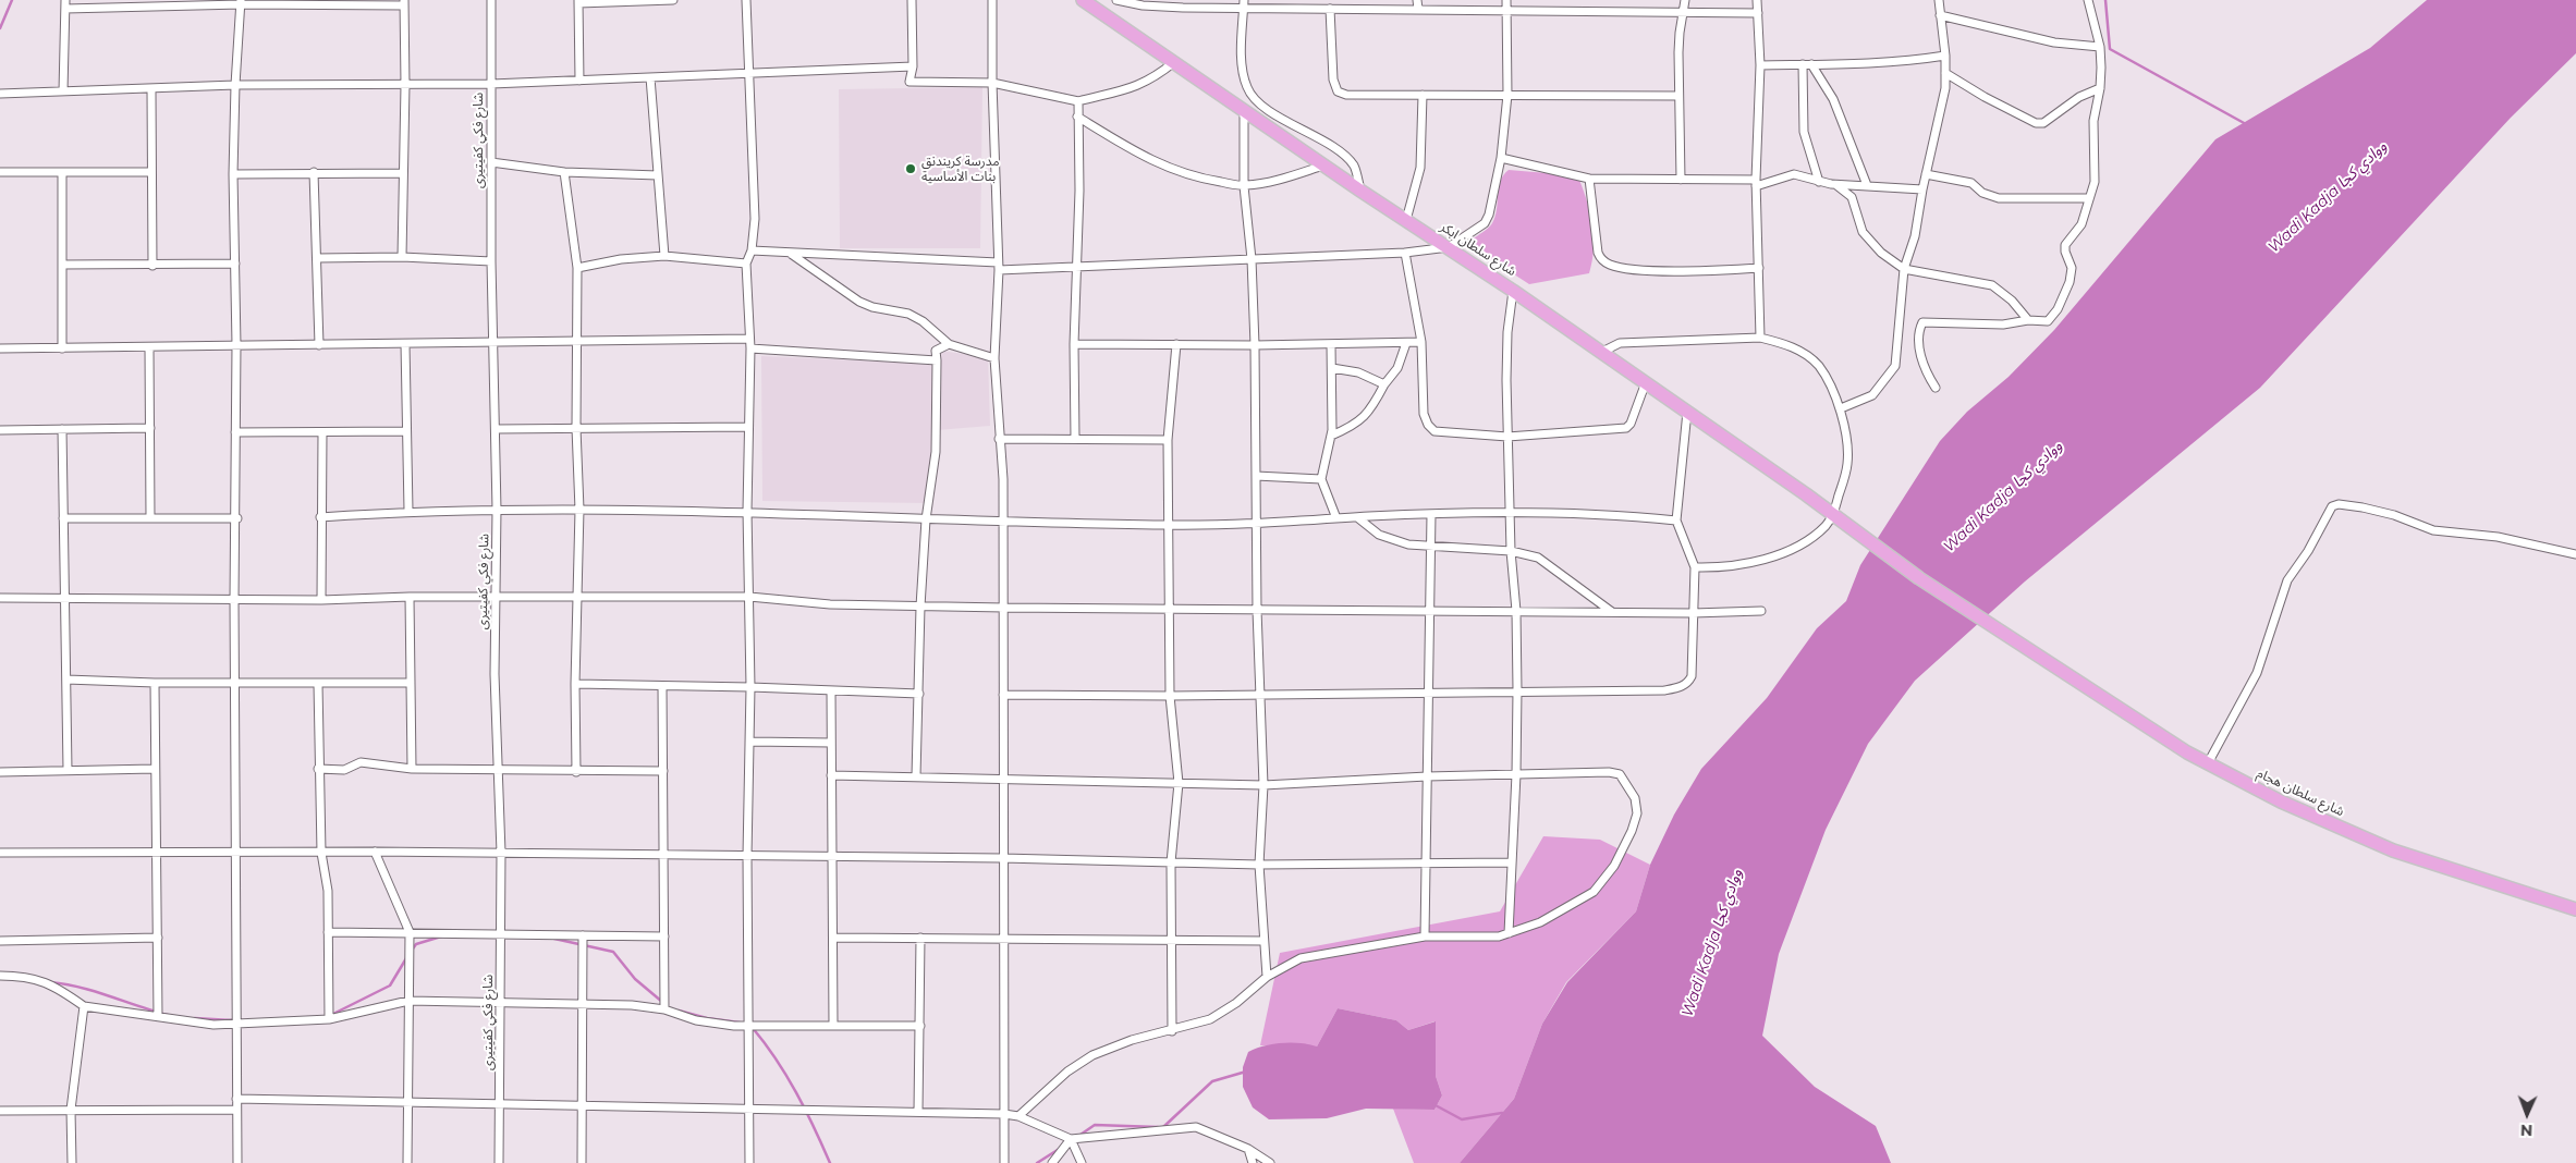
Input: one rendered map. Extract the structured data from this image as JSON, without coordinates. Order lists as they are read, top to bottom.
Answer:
{
  "streets": {
    "highway": ["شارع سلطان ابكر", "شارع سلطان هجام"],
    "street": ["شارع فكي كفيتيرى"]
  },
  "crossings": [
    ["شارع سلطان ابكر", "شارع سلطان هجام"]
  ],
  "water": ["Wadi Kadja ووادي كجا"],
  "places": ["مدرسة كريندنق بنات الأساسية"],
  "north": "bottom"
}
